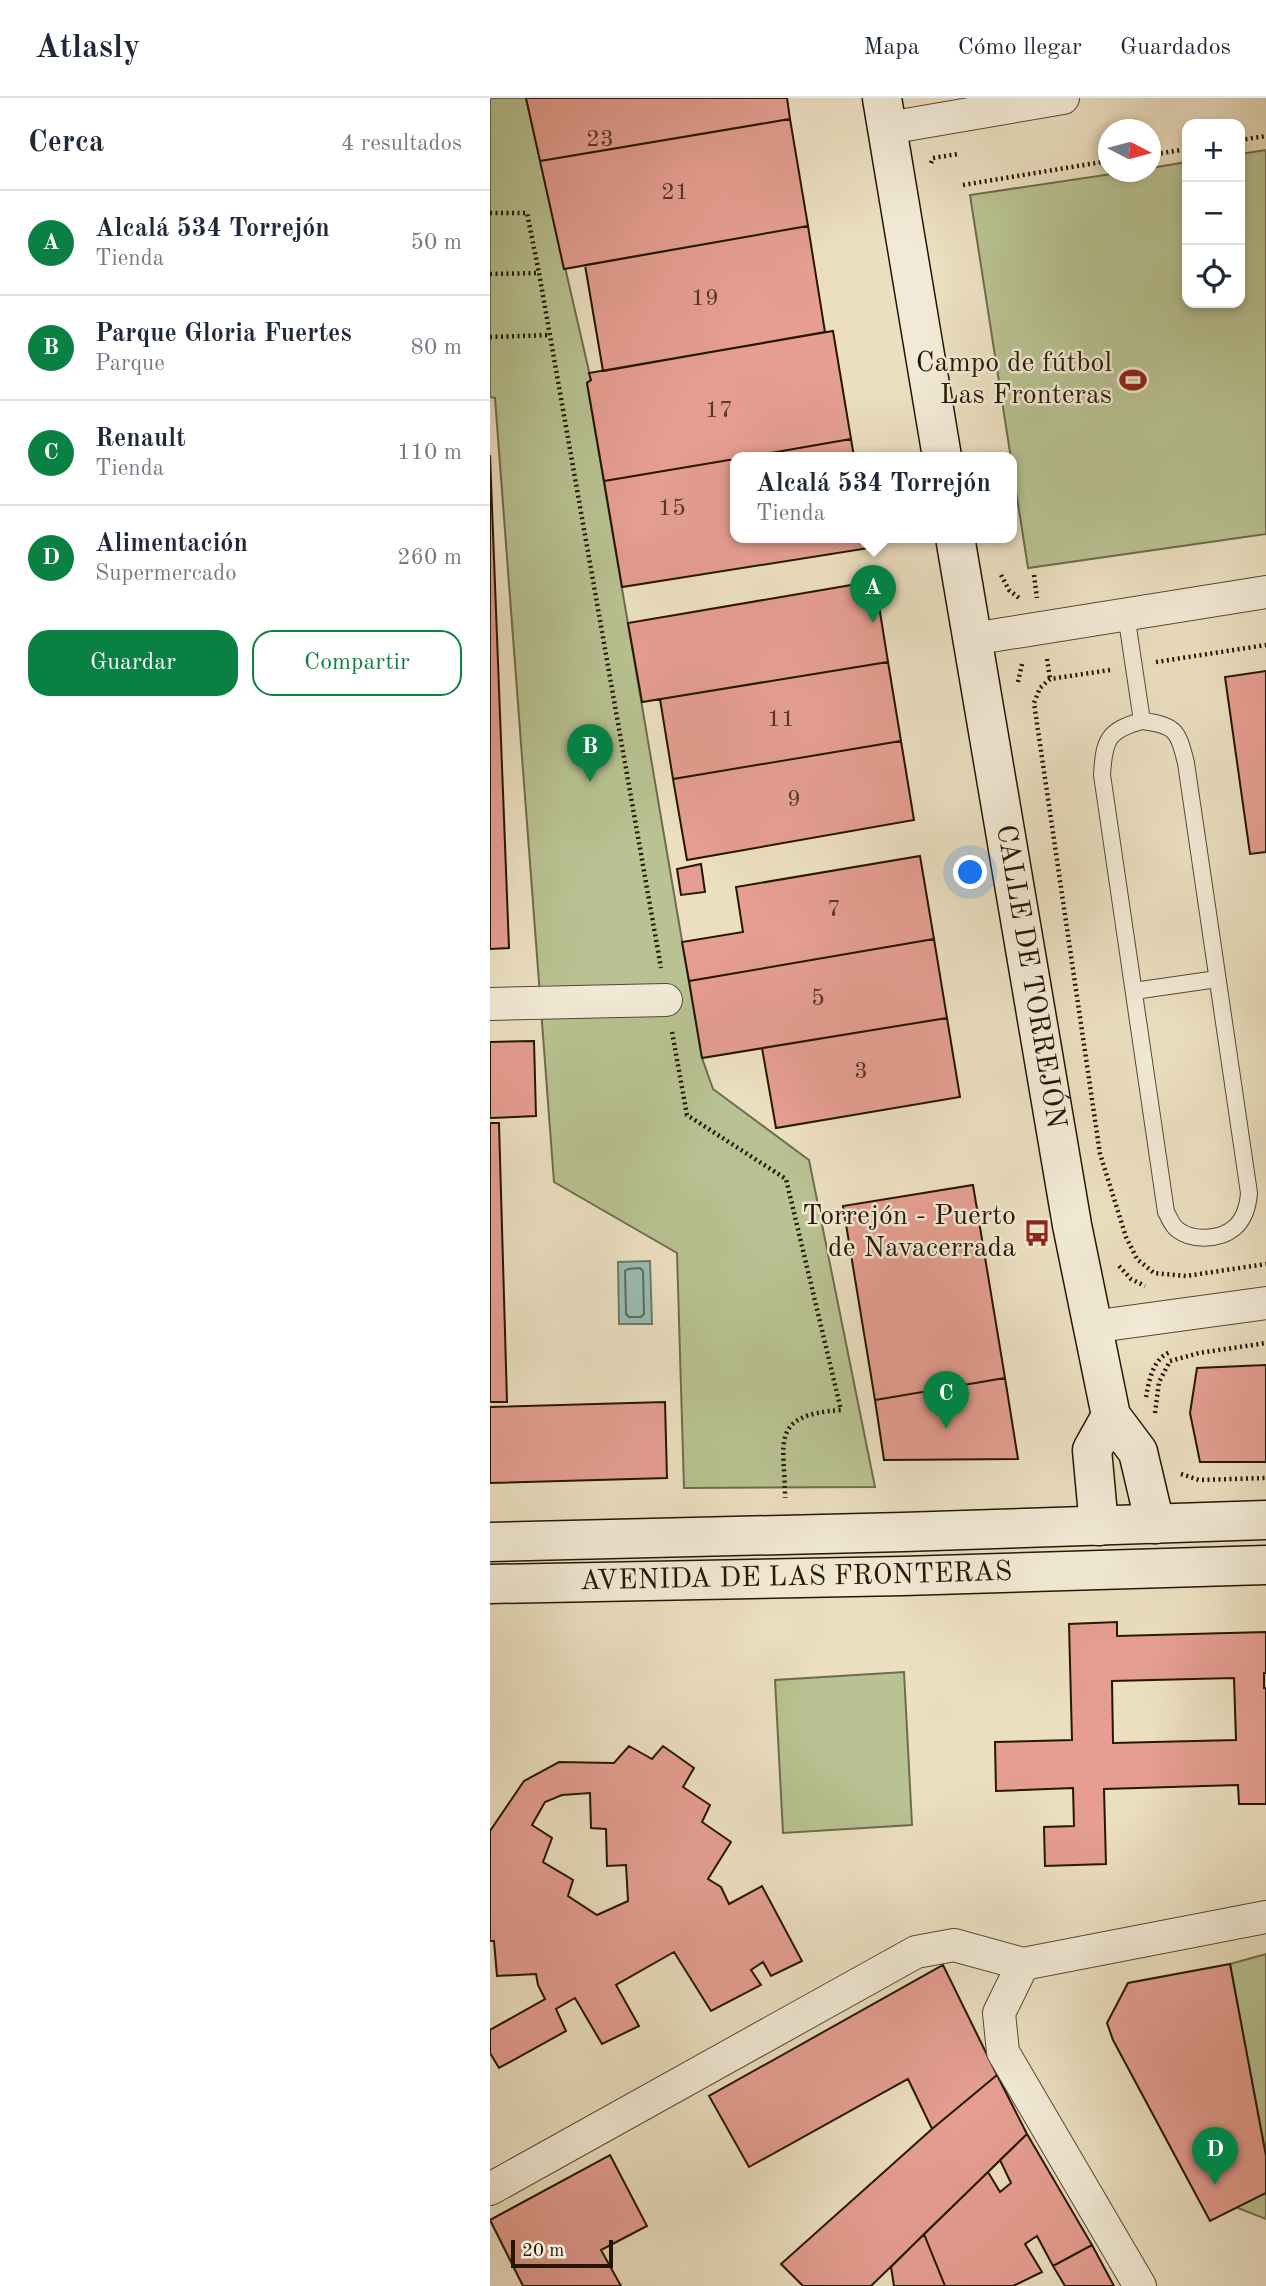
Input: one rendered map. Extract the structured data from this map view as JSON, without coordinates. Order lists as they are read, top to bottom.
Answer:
{
  "streets": {
    "main road": ["CALLE DE TORREJÓN", "AVENIDA DE LAS FRONTERAS"]
  },
  "crossings": [
    ["CALLE DE TORREJÓN", "AVENIDA DE LAS FRONTERAS"]
  ],
  "places": {
    "sports": ["Campo de fútbol Las Fronteras"],
    "bus stop": ["Torrejón - Puerto de Navacerrada"]
  },
  "house_numbers": [
    "23",
    "21",
    "19",
    "17",
    "15",
    "11",
    "9",
    "7",
    "5",
    "3"
  ],
  "scale_bar": "20 m",
  "north": "right",
  "page": {
    "header": "Atlasly",
    "nav": ["Mapa", "Cómo llegar", "Guardados"],
    "heading": ["Cerca", "4 resultados"],
    "map_buttons": ["+", "−"],
    "list": [
      {
        "mark": "A",
        "name": "Alcalá 534 Torrejón",
        "note": "Tienda",
        "value": "50 m"
      },
      {
        "mark": "B",
        "name": "Parque Gloria Fuertes",
        "note": "Parque",
        "value": "80 m"
      },
      {
        "mark": "C",
        "name": "Renault",
        "note": "Tienda",
        "value": "110 m"
      },
      {
        "mark": "D",
        "name": "Alimentación",
        "note": "Supermercado",
        "value": "260 m"
      }
    ],
    "popup": ["Alcalá 534 Torrejón", "Tienda"],
    "pins": [
      "A",
      "B",
      "C",
      "D"
    ],
    "buttons": ["Guardar", "Compartir"],
    "scale": "20 m"
  }
}
